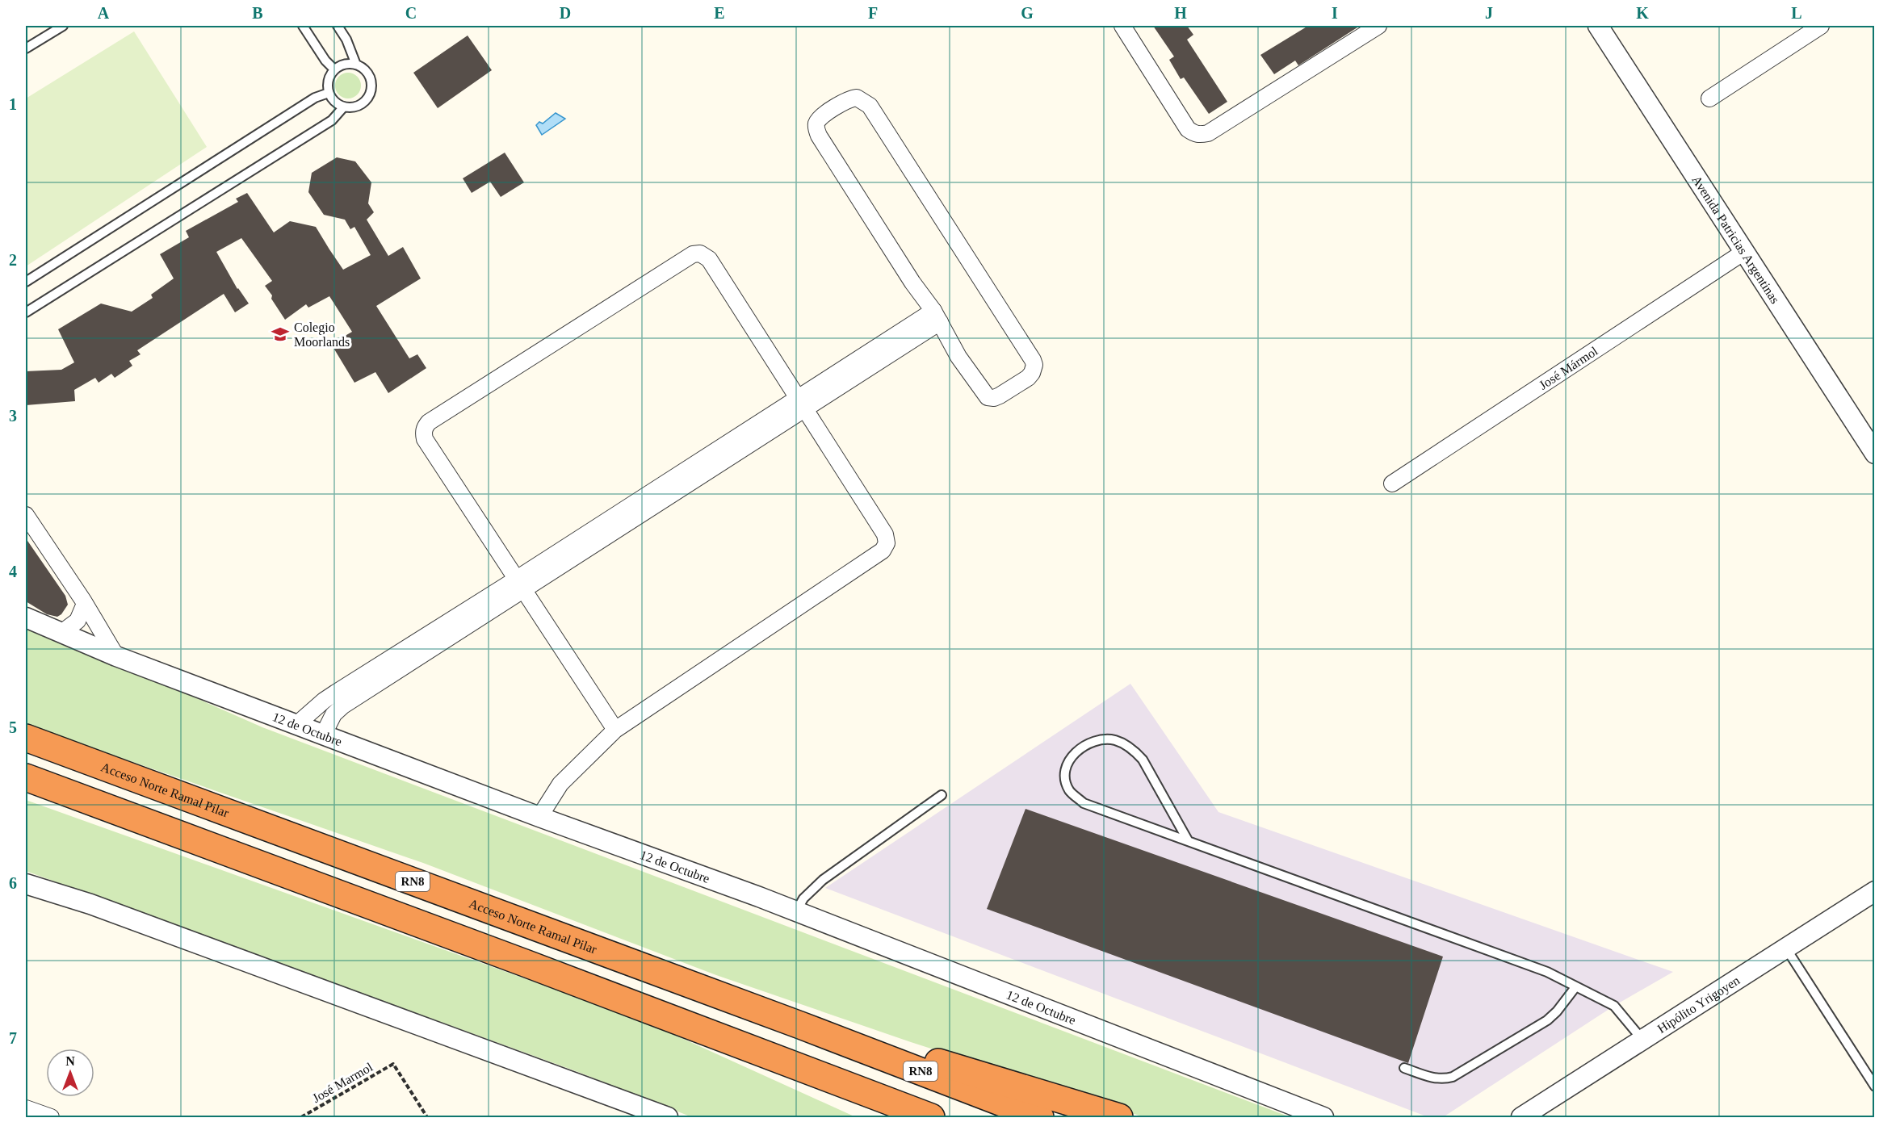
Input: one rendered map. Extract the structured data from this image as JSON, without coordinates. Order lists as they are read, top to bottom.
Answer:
{
  "streets": {
    "highway": ["Acceso Norte Ramal Pilar", "RN8"],
    "street": [
      "Avenida Patricias Argentinas",
      "José Mármol",
      "12 de Octubre",
      "Hipólito Yrigoyen"
    ],
    "path": ["José Marmol"]
  },
  "crossings": [
    ["Avenida Patricias Argentinas", "José Mármol"]
  ],
  "places": {
    "school or university": ["Colegio Moorlands"]
  },
  "north": "top",
  "grid": {
    "columns": [
      "A",
      "B",
      "C",
      "D",
      "E",
      "F",
      "G",
      "H",
      "I",
      "J",
      "K",
      "L"
    ],
    "rows": [
      "1",
      "2",
      "3",
      "4",
      "5",
      "6",
      "7"
    ]
  }
}
